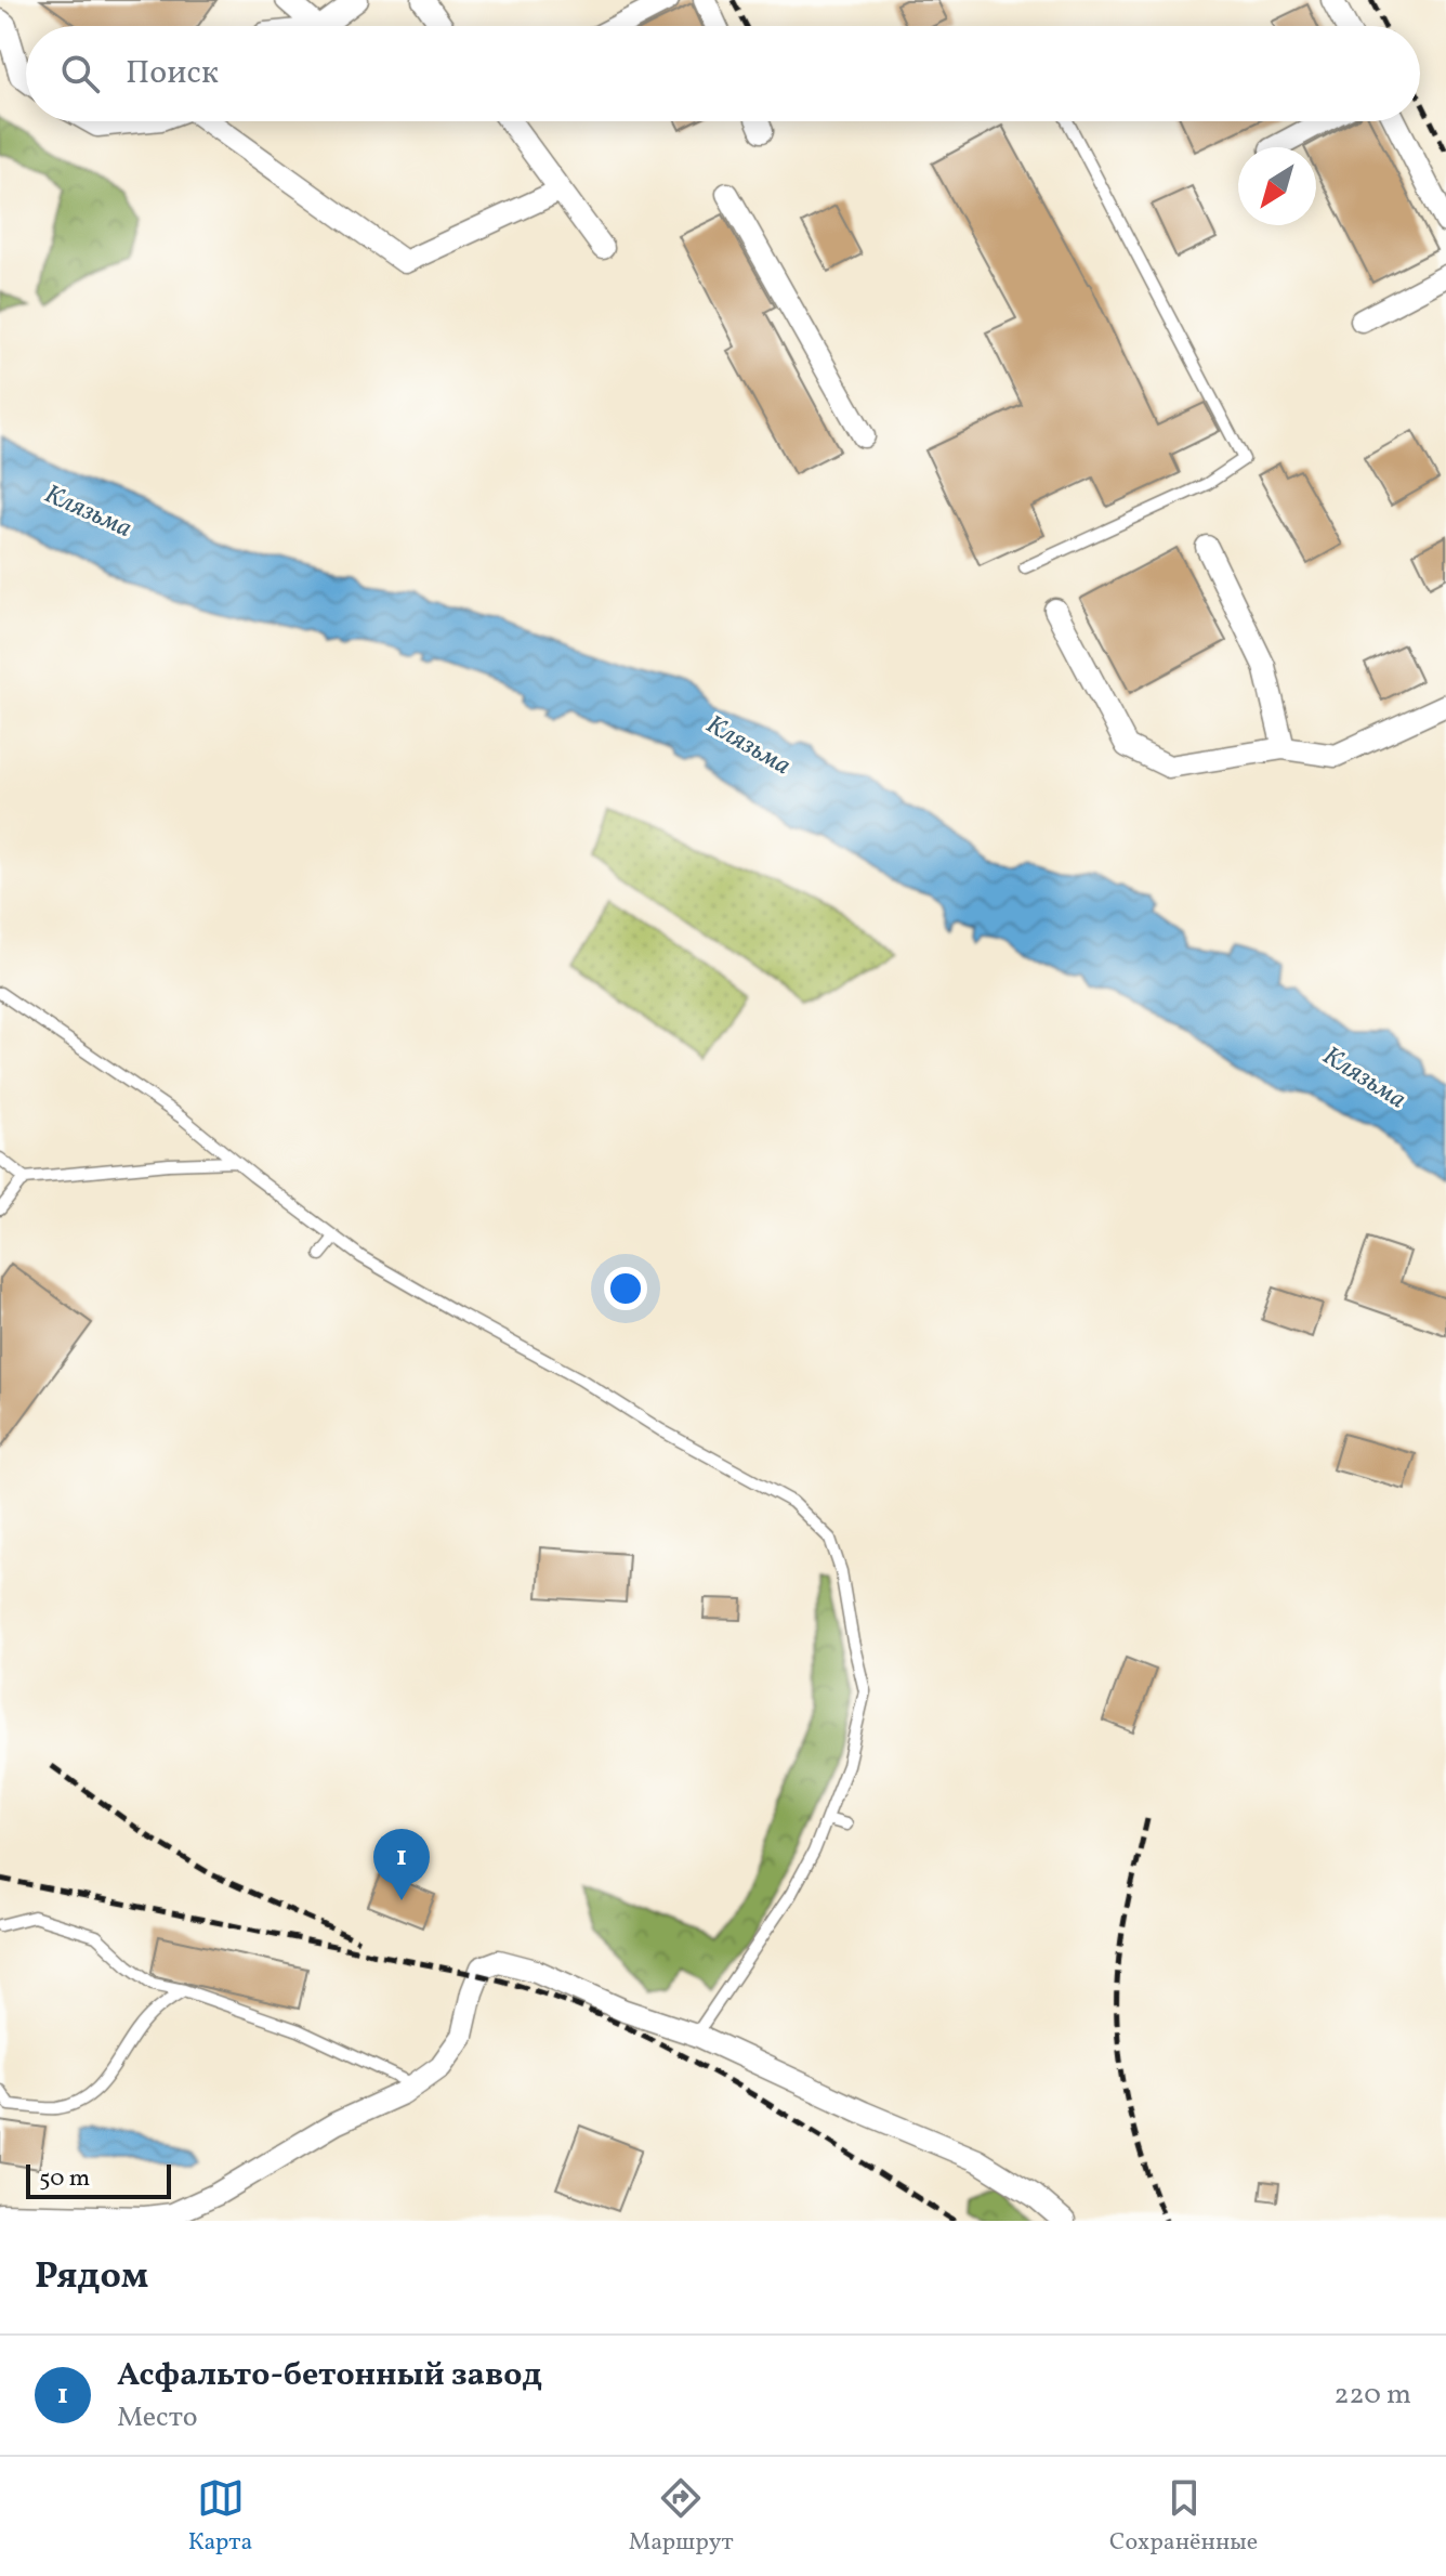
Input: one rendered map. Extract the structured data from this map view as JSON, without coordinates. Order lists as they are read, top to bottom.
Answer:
{
  "water": ["Клязьма"],
  "scale_bar": "50 m",
  "north": "bottom left",
  "page": {
    "search": "Поиск",
    "pins": "1",
    "scale": "50 m",
    "heading": "Рядом",
    "list": [
      {
        "mark": "1",
        "name": "Асфальто-бетонный завод",
        "note": "Место",
        "value": "220 m"
      }
    ],
    "nav": ["Карта", "Маршрут", "Сохранённые"]
  }
}
